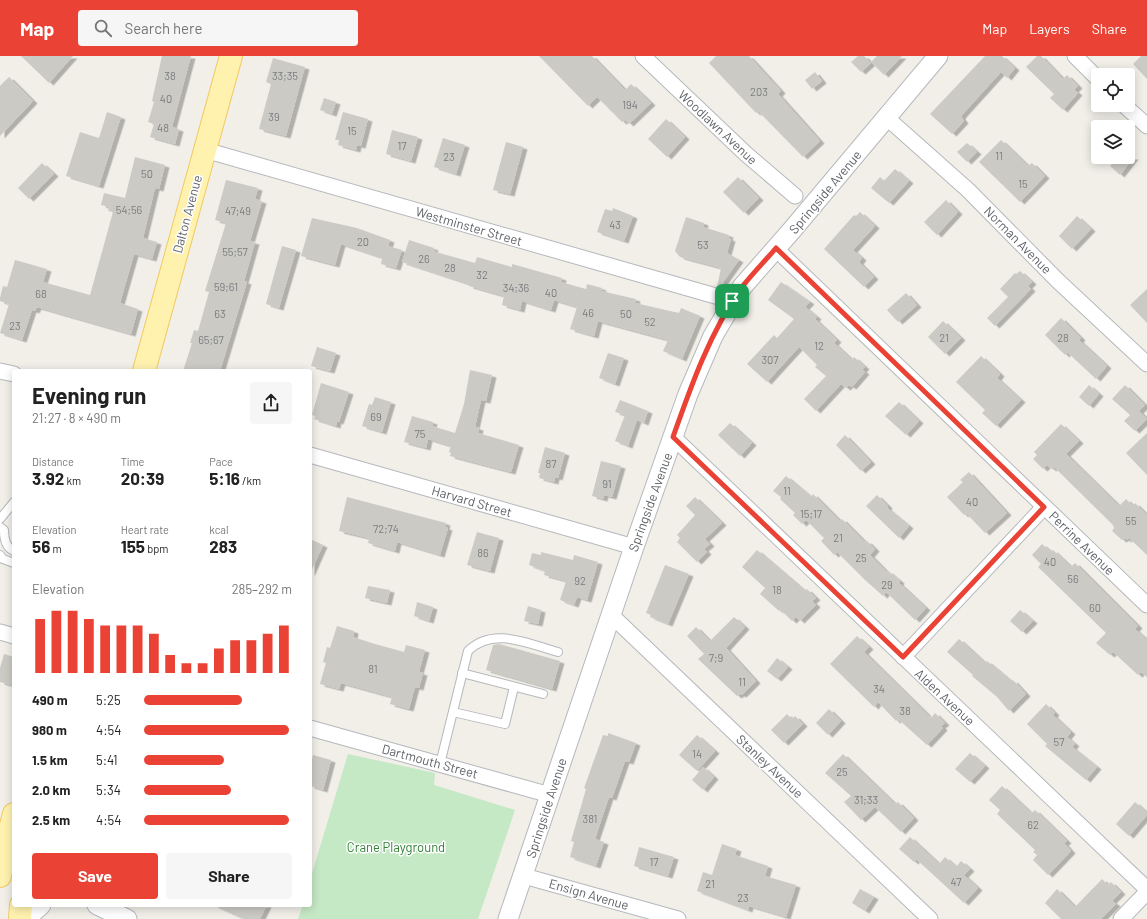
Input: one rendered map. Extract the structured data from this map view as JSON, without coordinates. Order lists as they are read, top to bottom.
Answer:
{
  "streets": {
    "main road": ["Dalton Avenue"],
    "street": [
      "Woodlawn Avenue",
      "Springside Avenue",
      "Westminster Street",
      "Norman Avenue",
      "Harvard Street",
      "Perrine Avenue",
      "Alden Avenue",
      "Dartmouth Street",
      "Stanley Avenue",
      "Ensign Avenue"
    ]
  },
  "crossings": [
    ["Springside Avenue", "Westminster Street"],
    ["Springside Avenue", "Norman Avenue"],
    ["Springside Avenue", "Harvard Street"],
    ["Springside Avenue", "Perrine Avenue"],
    ["Springside Avenue", "Alden Avenue"],
    ["Springside Avenue", "Dartmouth Street"],
    ["Springside Avenue", "Stanley Avenue"],
    ["Springside Avenue", "Ensign Avenue"],
    ["Dalton Avenue", "Westminster Street"]
  ],
  "parks": ["Crane Playground"],
  "house_numbers": [
    "38",
    "33;35",
    "203",
    "40",
    "194",
    "39",
    "48",
    "15",
    "17",
    "11",
    "23",
    "50",
    "15",
    "54;56",
    "47;49",
    "43",
    "20",
    "53",
    "55;57",
    "26",
    "28",
    "32",
    "59;61",
    "34;36",
    "40",
    "68",
    "46",
    "63",
    "50",
    "52",
    "23",
    "21",
    "28",
    "65;67",
    "12",
    "307",
    "69",
    "75",
    "87",
    "91",
    "11",
    "40",
    "15;17",
    "55",
    "72;74",
    "21",
    "86",
    "25",
    "40",
    "56",
    "92",
    "29",
    "18",
    "60",
    "7;9",
    "81",
    "11",
    "34",
    "38",
    "57",
    "14",
    "25",
    "31;33",
    "381",
    "62",
    "17",
    "47",
    "21",
    "23"
  ],
  "page": {
    "header": "Map",
    "search": "Search here",
    "nav": ["Map", "Layers", "Share"],
    "heading": ["Evening run", "21:27 · 8 × 490 m"],
    "stats": [
      ["Distance", "3.92 km"],
      ["Time", "20:39"],
      ["Pace", "5:16 /km"],
      ["Elevation", "56 m"],
      ["Heart rate", "155 bpm"],
      ["kcal", "283"]
    ],
    "chart": ["Elevation", "285–292 m"],
    "list": [
      {
        "name": "490 m",
        "note": "5:25"
      },
      {
        "name": "980 m",
        "note": "4:54"
      },
      {
        "name": "1.5 km",
        "note": "5:41"
      },
      {
        "name": "2.0 km",
        "note": "5:34"
      },
      {
        "name": "2.5 km",
        "note": "4:54"
      }
    ],
    "buttons": ["Save", "Share"]
  }
}
